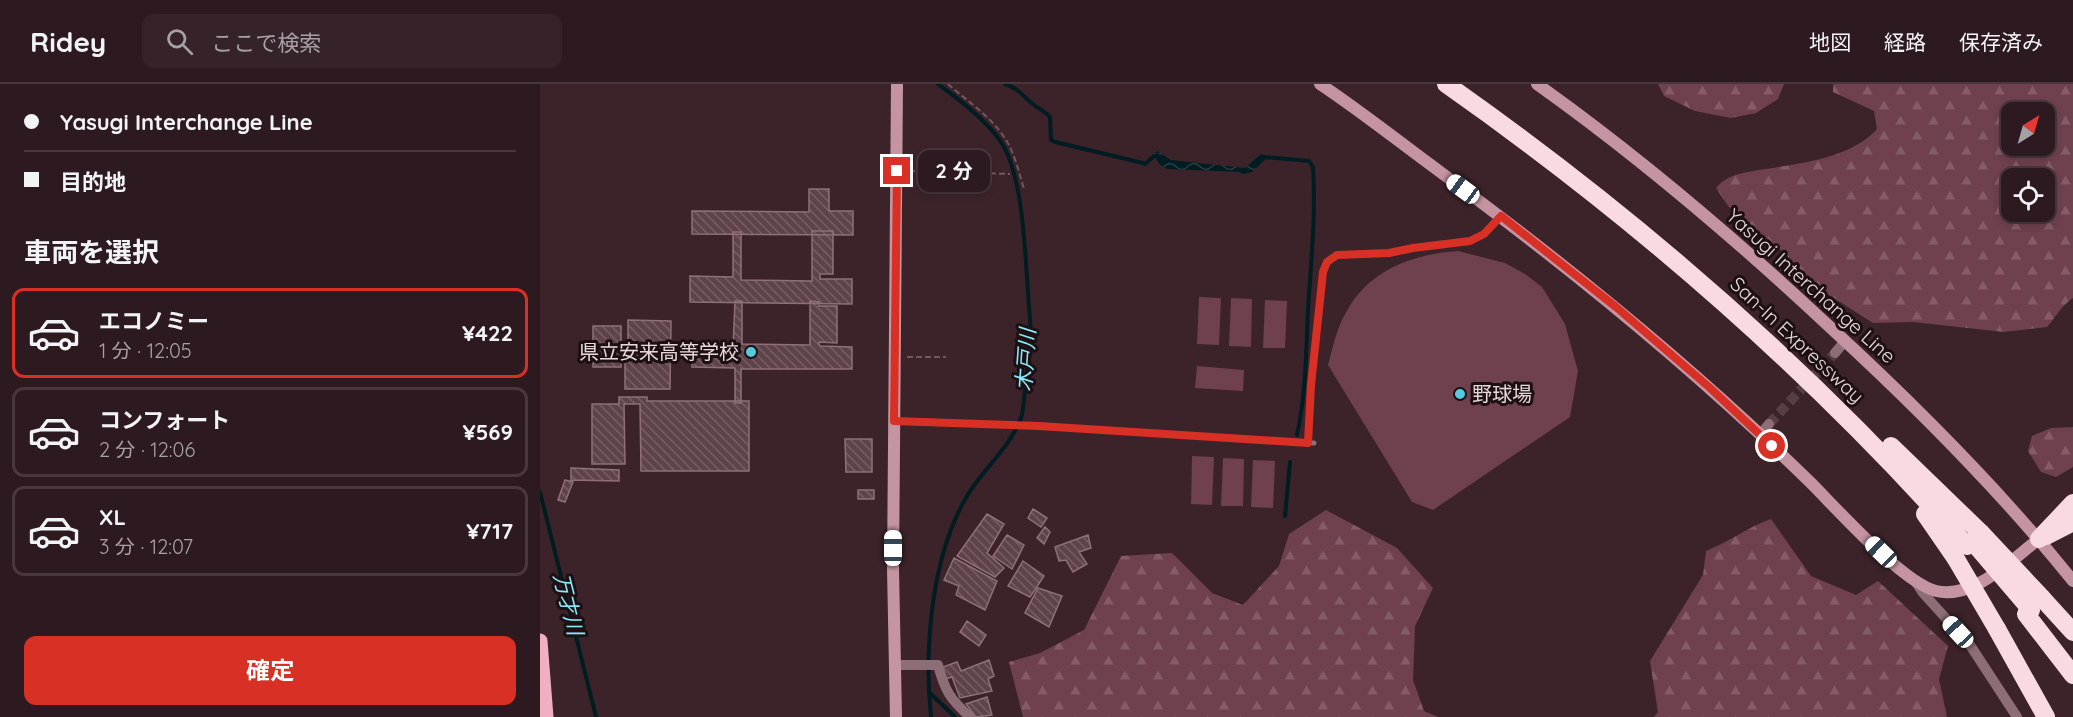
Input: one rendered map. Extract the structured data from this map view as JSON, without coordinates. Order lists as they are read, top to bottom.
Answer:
{
  "streets": {
    "highway": ["San-In Expressway"],
    "main road": ["Yasugi Interchange Line"]
  },
  "water": ["木戸川", "万才川"],
  "places": ["県立安来高等学校", "野球場"],
  "north": "top right",
  "page": {
    "header": "Ridey",
    "search": "ここで検索",
    "nav": ["地図", "経路", "保存済み"],
    "banner": ["Yasugi Interchange Line", "目的地"],
    "bubble": "2 分",
    "heading": "車両を選択",
    "list": [
      {
        "name": "エコノミー",
        "note": "1 分 · 12:05",
        "value": "¥422"
      },
      {
        "name": "コンフォート",
        "note": "2 分 · 12:06",
        "value": "¥569"
      },
      {
        "name": "XL",
        "note": "3 分 · 12:07",
        "value": "¥717"
      }
    ],
    "buttons": "確定"
  }
}
